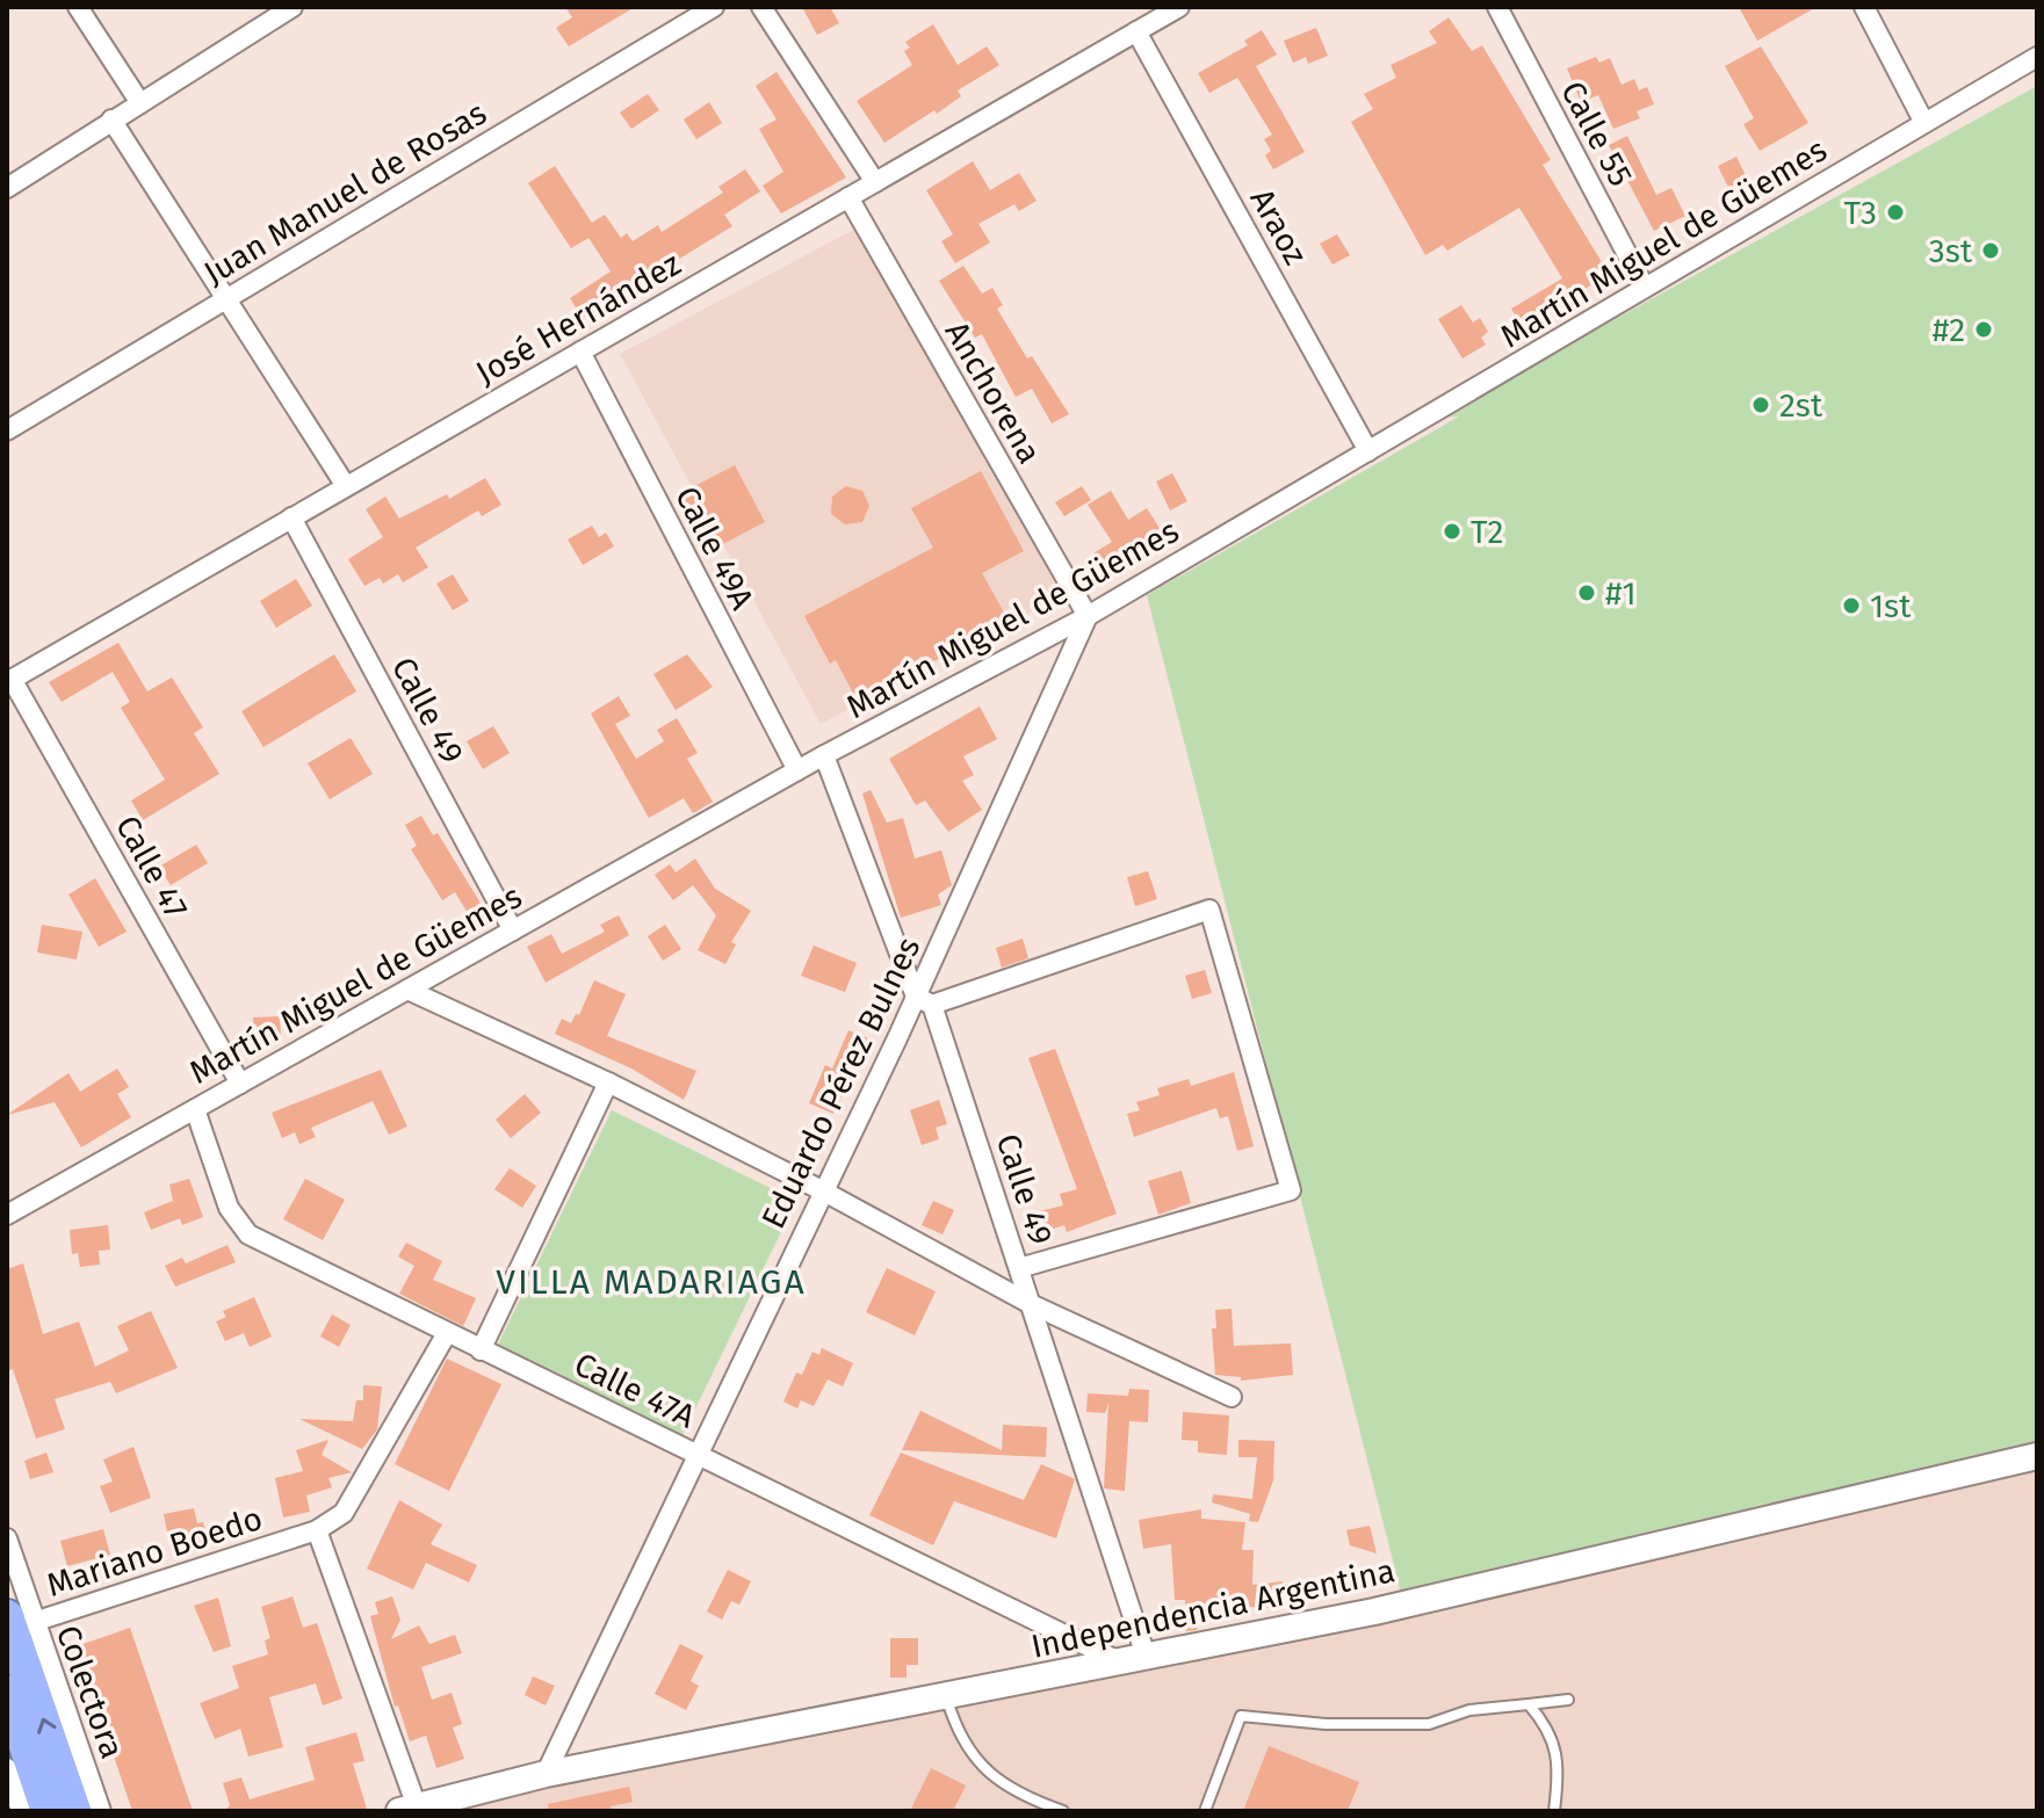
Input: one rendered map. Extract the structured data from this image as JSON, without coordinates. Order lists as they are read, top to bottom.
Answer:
{
  "streets": {
    "main road": ["Independencia Argentina"],
    "street": [
      "Calle 55",
      "Juan Manuel de Rosas",
      "Araoz",
      "Martín Miguel de Güemes",
      "José Hernández",
      "Anchorena",
      "Calle 49A",
      "Calle 49",
      "Calle 47",
      "Eduardo Pérez Bulnes",
      "Calle 47A",
      "Mariano Boedo",
      "Colectora"
    ]
  },
  "crossings": [
    ["Calle 55", "Martín Miguel de Güemes"],
    ["Araoz", "Martín Miguel de Güemes"],
    ["Araoz", "José Hernández"],
    ["Martín Miguel de Güemes", "Anchorena"],
    ["Martín Miguel de Güemes", "Calle 49A"],
    ["Martín Miguel de Güemes", "Calle 49"],
    ["Martín Miguel de Güemes", "Calle 47"],
    ["Martín Miguel de Güemes", "Eduardo Pérez Bulnes"],
    ["Martín Miguel de Güemes", "Calle 47A"],
    ["José Hernández", "Anchorena"],
    ["José Hernández", "Calle 49A"],
    ["José Hernández", "Calle 49"],
    ["José Hernández", "Calle 47"],
    ["Anchorena", "Eduardo Pérez Bulnes"],
    ["Calle 49", "Eduardo Pérez Bulnes"],
    ["Calle 49", "Independencia Argentina"],
    ["Eduardo Pérez Bulnes", "Calle 47A"],
    ["Eduardo Pérez Bulnes", "Independencia Argentina"],
    ["Calle 47A", "Independencia Argentina"],
    ["Mariano Boedo", "Colectora"]
  ],
  "districts": ["VILLA MADARIAGA"],
  "places": [
    "T3",
    "3st",
    "#2",
    "2st",
    "T2",
    "#1",
    "1st"
  ]
}
